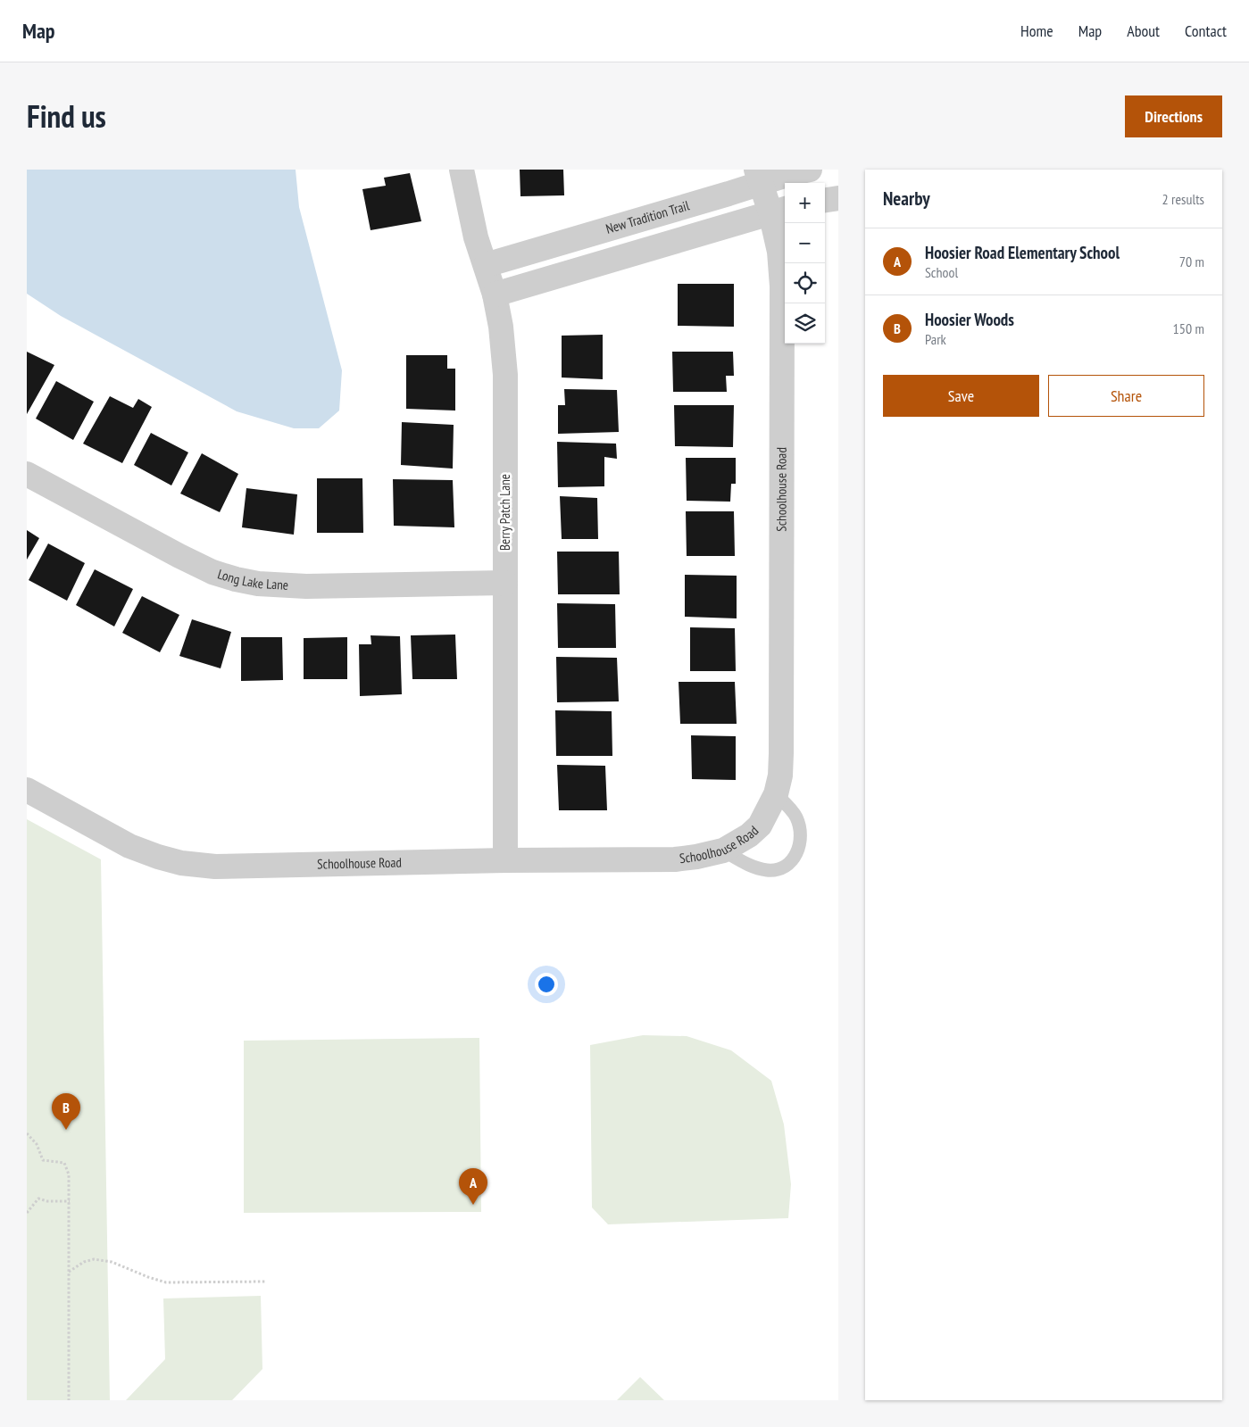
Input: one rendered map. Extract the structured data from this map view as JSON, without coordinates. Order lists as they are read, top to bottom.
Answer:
{
  "streets": {
    "street": [
      "New Tradition Trail",
      "Schoolhouse Road",
      "Berry Patch Lane",
      "Long Lake Lane"
    ]
  },
  "crossings": [
    ["New Tradition Trail", "Schoolhouse Road"],
    ["New Tradition Trail", "Berry Patch Lane"],
    ["Schoolhouse Road", "Berry Patch Lane"],
    ["Berry Patch Lane", "Long Lake Lane"]
  ],
  "page": {
    "header": "Map",
    "nav": [
      "Home",
      "Map",
      "About",
      "Contact"
    ],
    "title": "Find us",
    "buttons": [
      "Directions",
      ["Save", "Share"]
    ],
    "heading": ["Nearby", "2 results"],
    "map_buttons": ["+", "−"],
    "list": [
      {
        "mark": "A",
        "name": "Hoosier Road Elementary School",
        "note": "School",
        "value": "70 m"
      },
      {
        "mark": "B",
        "name": "Hoosier Woods",
        "note": "Park",
        "value": "150 m"
      }
    ],
    "pins": ["B", "A"]
  }
}
